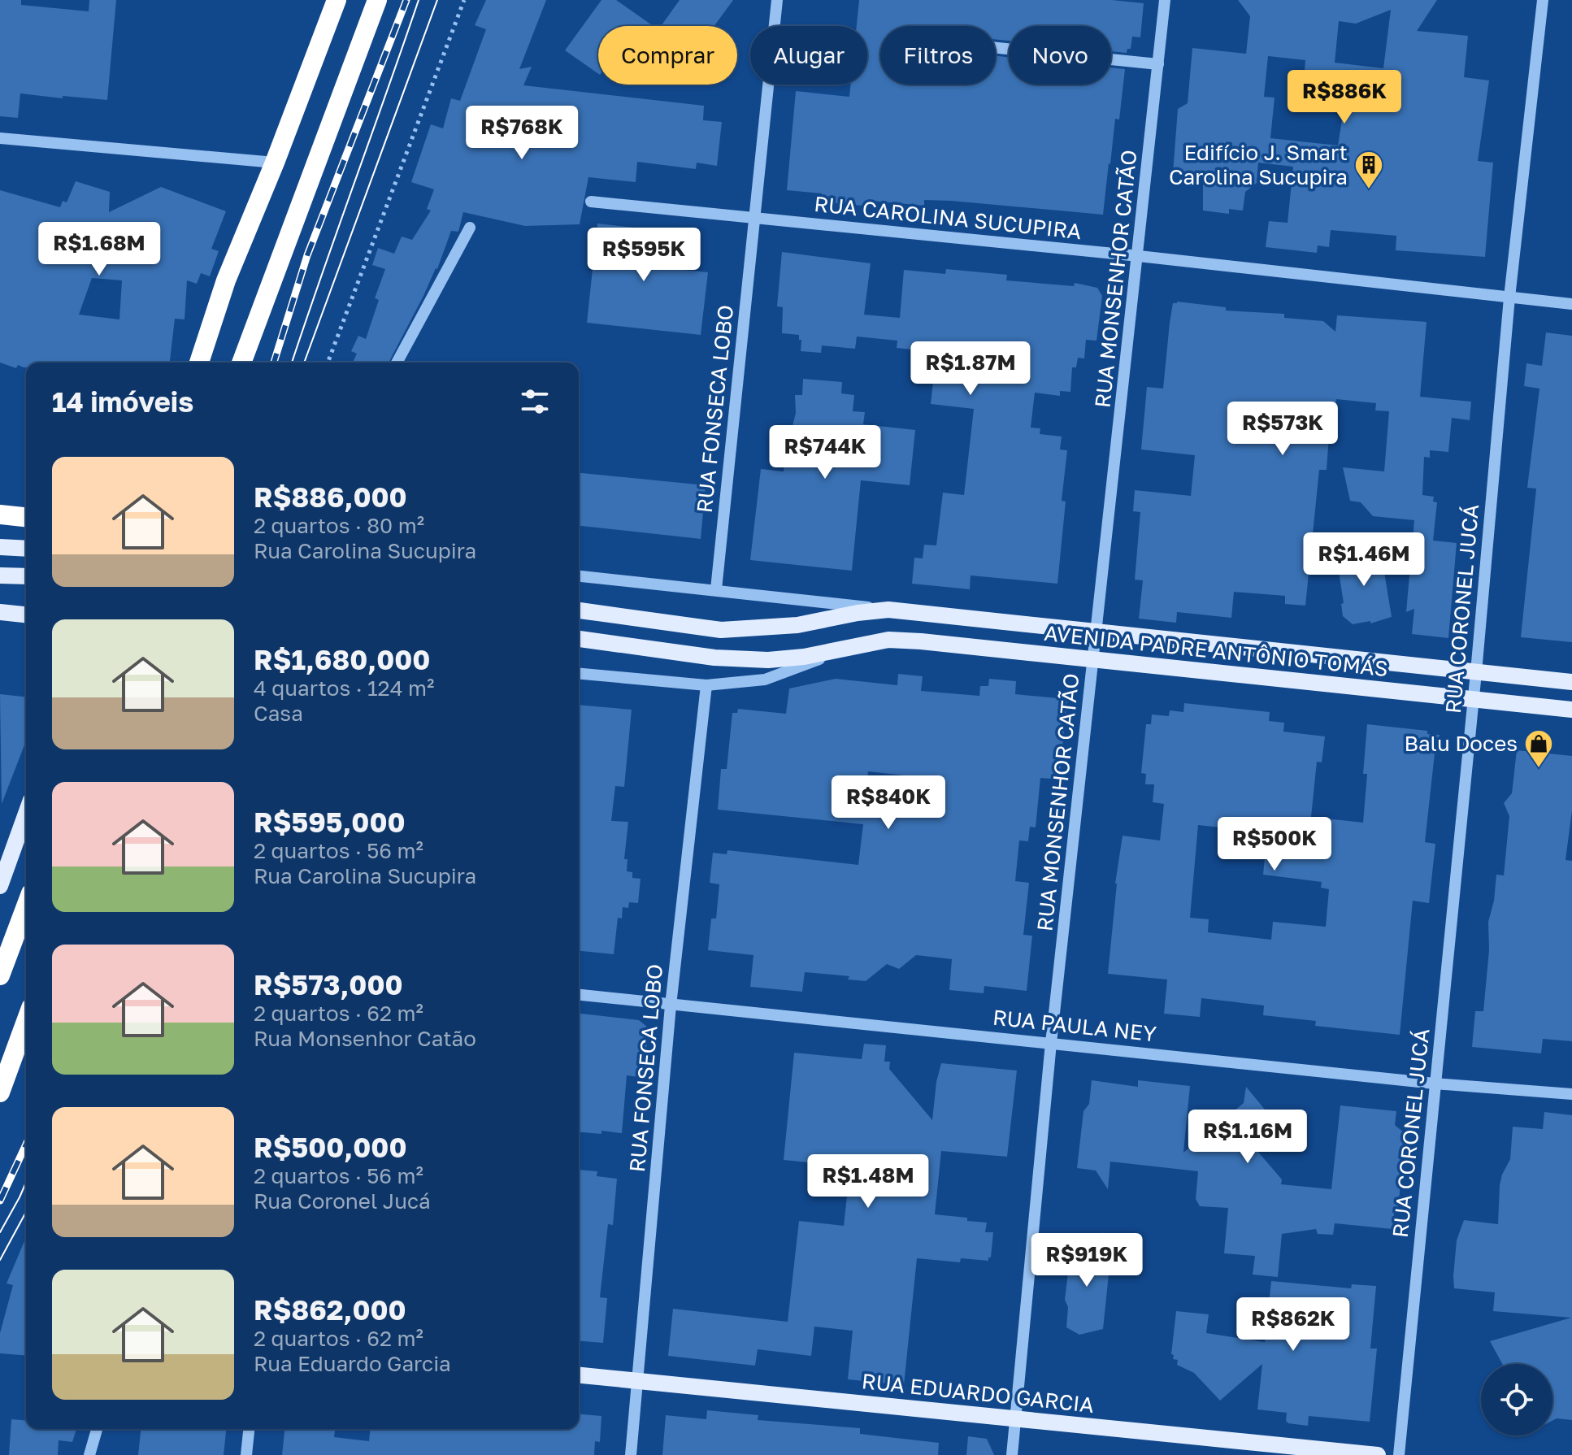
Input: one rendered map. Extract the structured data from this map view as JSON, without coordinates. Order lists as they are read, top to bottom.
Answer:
{
  "streets": {
    "main road": ["AVENIDA PADRE ANTÔNIO TOMÁS", "RUA EDUARDO GARCIA"],
    "street": [
      "RUA CAROLINA SUCUPIRA",
      "RUA MONSENHOR CATÃO",
      "RUA FONSECA LOBO",
      "RUA CORONEL JUCÁ",
      "RUA PAULA NEY"
    ]
  },
  "crossings": [
    ["RUA CAROLINA SUCUPIRA", "RUA MONSENHOR CATÃO"],
    ["RUA CAROLINA SUCUPIRA", "RUA FONSECA LOBO"],
    ["RUA CAROLINA SUCUPIRA", "RUA CORONEL JUCÁ"],
    ["RUA MONSENHOR CATÃO", "AVENIDA PADRE ANTÔNIO TOMÁS"],
    ["RUA MONSENHOR CATÃO", "RUA PAULA NEY"],
    ["RUA MONSENHOR CATÃO", "RUA EDUARDO GARCIA"],
    ["RUA FONSECA LOBO", "AVENIDA PADRE ANTÔNIO TOMÁS"],
    ["RUA FONSECA LOBO", "RUA PAULA NEY"],
    ["RUA FONSECA LOBO", "RUA EDUARDO GARCIA"],
    ["RUA CORONEL JUCÁ", "AVENIDA PADRE ANTÔNIO TOMÁS"],
    ["RUA CORONEL JUCÁ", "RUA PAULA NEY"]
  ],
  "places": {
    "building": ["Edifício J. Smart Carolina Sucupira"],
    "shop": ["Balu Doces"]
  },
  "page": {
    "chip": [
      "Comprar",
      "Alugar",
      "Filtros",
      "Novo"
    ],
    "price": [
      "R$886K",
      "R$768K",
      "R$1.68M",
      "R$595K",
      "R$1.87M",
      "R$573K",
      "R$744K",
      "R$1.46M",
      "R$840K",
      "R$500K",
      "R$1.16M",
      "R$1.48M",
      "R$919K",
      "R$862K"
    ],
    "heading": "14 imóveis",
    "list": [
      {
        "name": "R$886,000",
        "note": "2 quartos · 80 m² · Rua Carolina Sucupira"
      },
      {
        "name": "R$1,680,000",
        "note": "4 quartos · 124 m² · Casa"
      },
      {
        "name": "R$595,000",
        "note": "2 quartos · 56 m² · Rua Carolina Sucupira"
      },
      {
        "name": "R$573,000",
        "note": "2 quartos · 62 m² · Rua Monsenhor Catão"
      },
      {
        "name": "R$500,000",
        "note": "2 quartos · 56 m² · Rua Coronel Jucá"
      },
      {
        "name": "R$862,000",
        "note": "2 quartos · 62 m² · Rua Eduardo Garcia"
      }
    ]
  }
}
